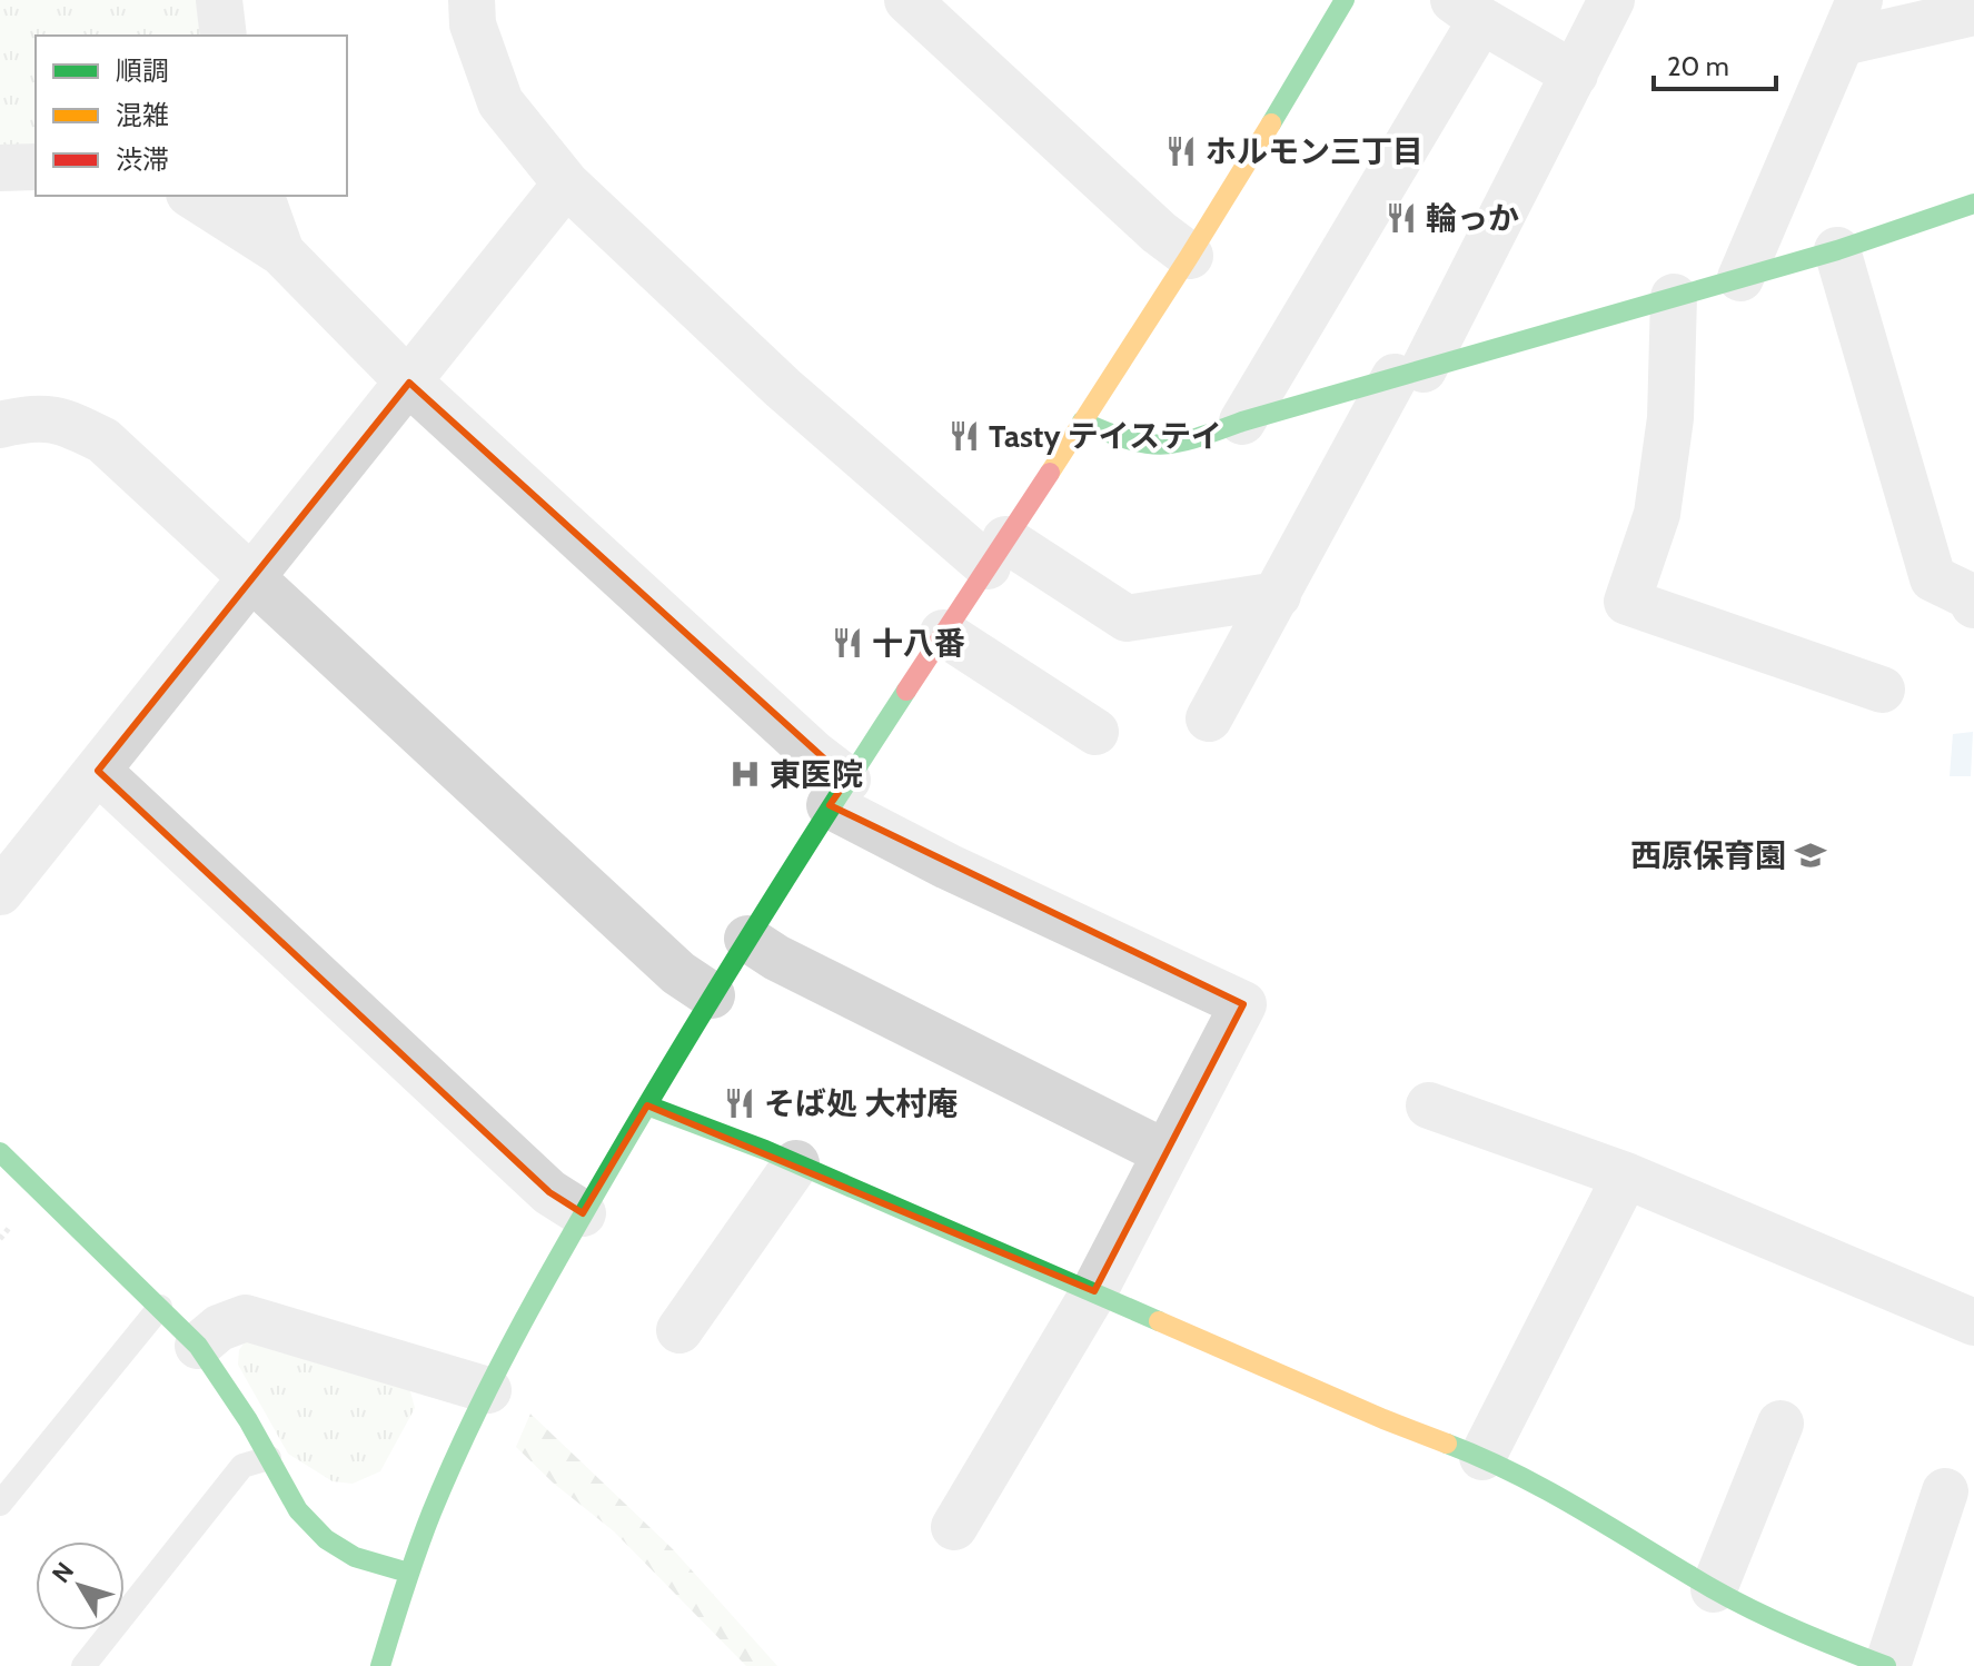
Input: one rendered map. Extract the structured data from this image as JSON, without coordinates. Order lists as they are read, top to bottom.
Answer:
{
  "places": {
    "restaurant": [
      "ホルモン三丁目",
      "輪っか",
      "Tasty テイステイ",
      "十八番",
      "そば処 大村庵"
    ],
    "hospital": ["東医院"],
    "school or university": ["西原保育園"]
  },
  "legend": ["順調", "混雑", "渋滞"],
  "scale_bar": "20 m",
  "north": "top left"
}
